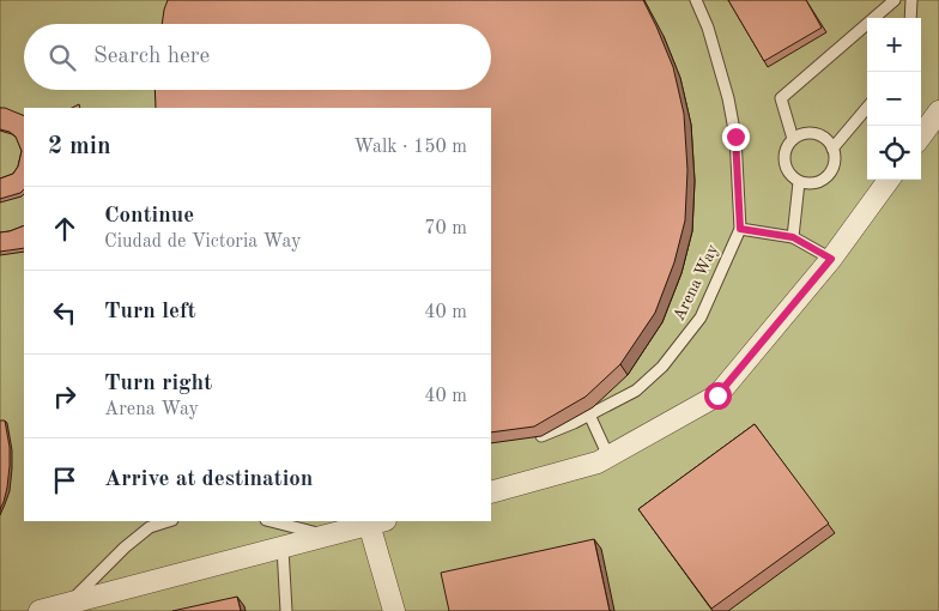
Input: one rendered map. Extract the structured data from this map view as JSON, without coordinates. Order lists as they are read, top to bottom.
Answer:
{
  "streets": {
    "lane": ["Arena Way"]
  },
  "page": {
    "map_buttons": ["+", "−"],
    "search": "Search here",
    "heading": ["2 min", "Walk · 150 m"],
    "list": [
      ["Continue", "Ciudad de Victoria Way", "70 m"],
      ["Turn left", "40 m"],
      ["Turn right", "Arena Way", "40 m"],
      "Arrive at destination"
    ]
  }
}
